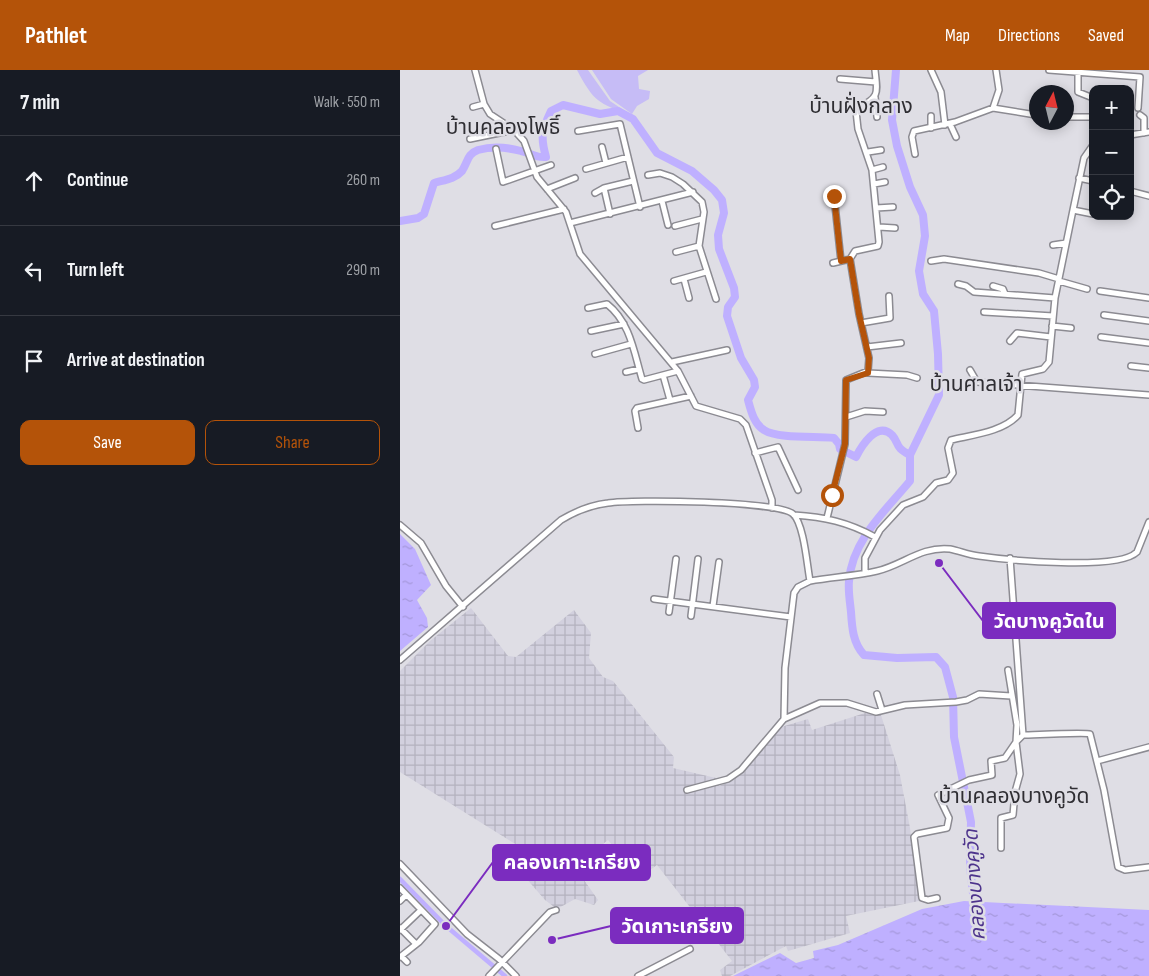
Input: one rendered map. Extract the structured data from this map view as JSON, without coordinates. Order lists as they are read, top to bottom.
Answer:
{
  "districts": [
    "บ้านฝั่งกลาง",
    "บ้านคลองโพธิ์",
    "บ้านศาลเจ้า",
    "บ้านคลองบางคูวัด"
  ],
  "water": ["คลองบางคูวัด"],
  "places": ["วัดบางคูวัดใน", "คลองเกาะเกรียง", "วัดเกาะเกรียง"],
  "north": "top",
  "page": {
    "header": "Pathlet",
    "nav": ["Map", "Directions", "Saved"],
    "heading": ["7 min", "Walk · 550 m"],
    "map_buttons": ["+", "−"],
    "list": [
      ["Continue", "260 m"],
      ["Turn left", "290 m"],
      "Arrive at destination"
    ],
    "buttons": ["Save", "Share"]
  }
}
